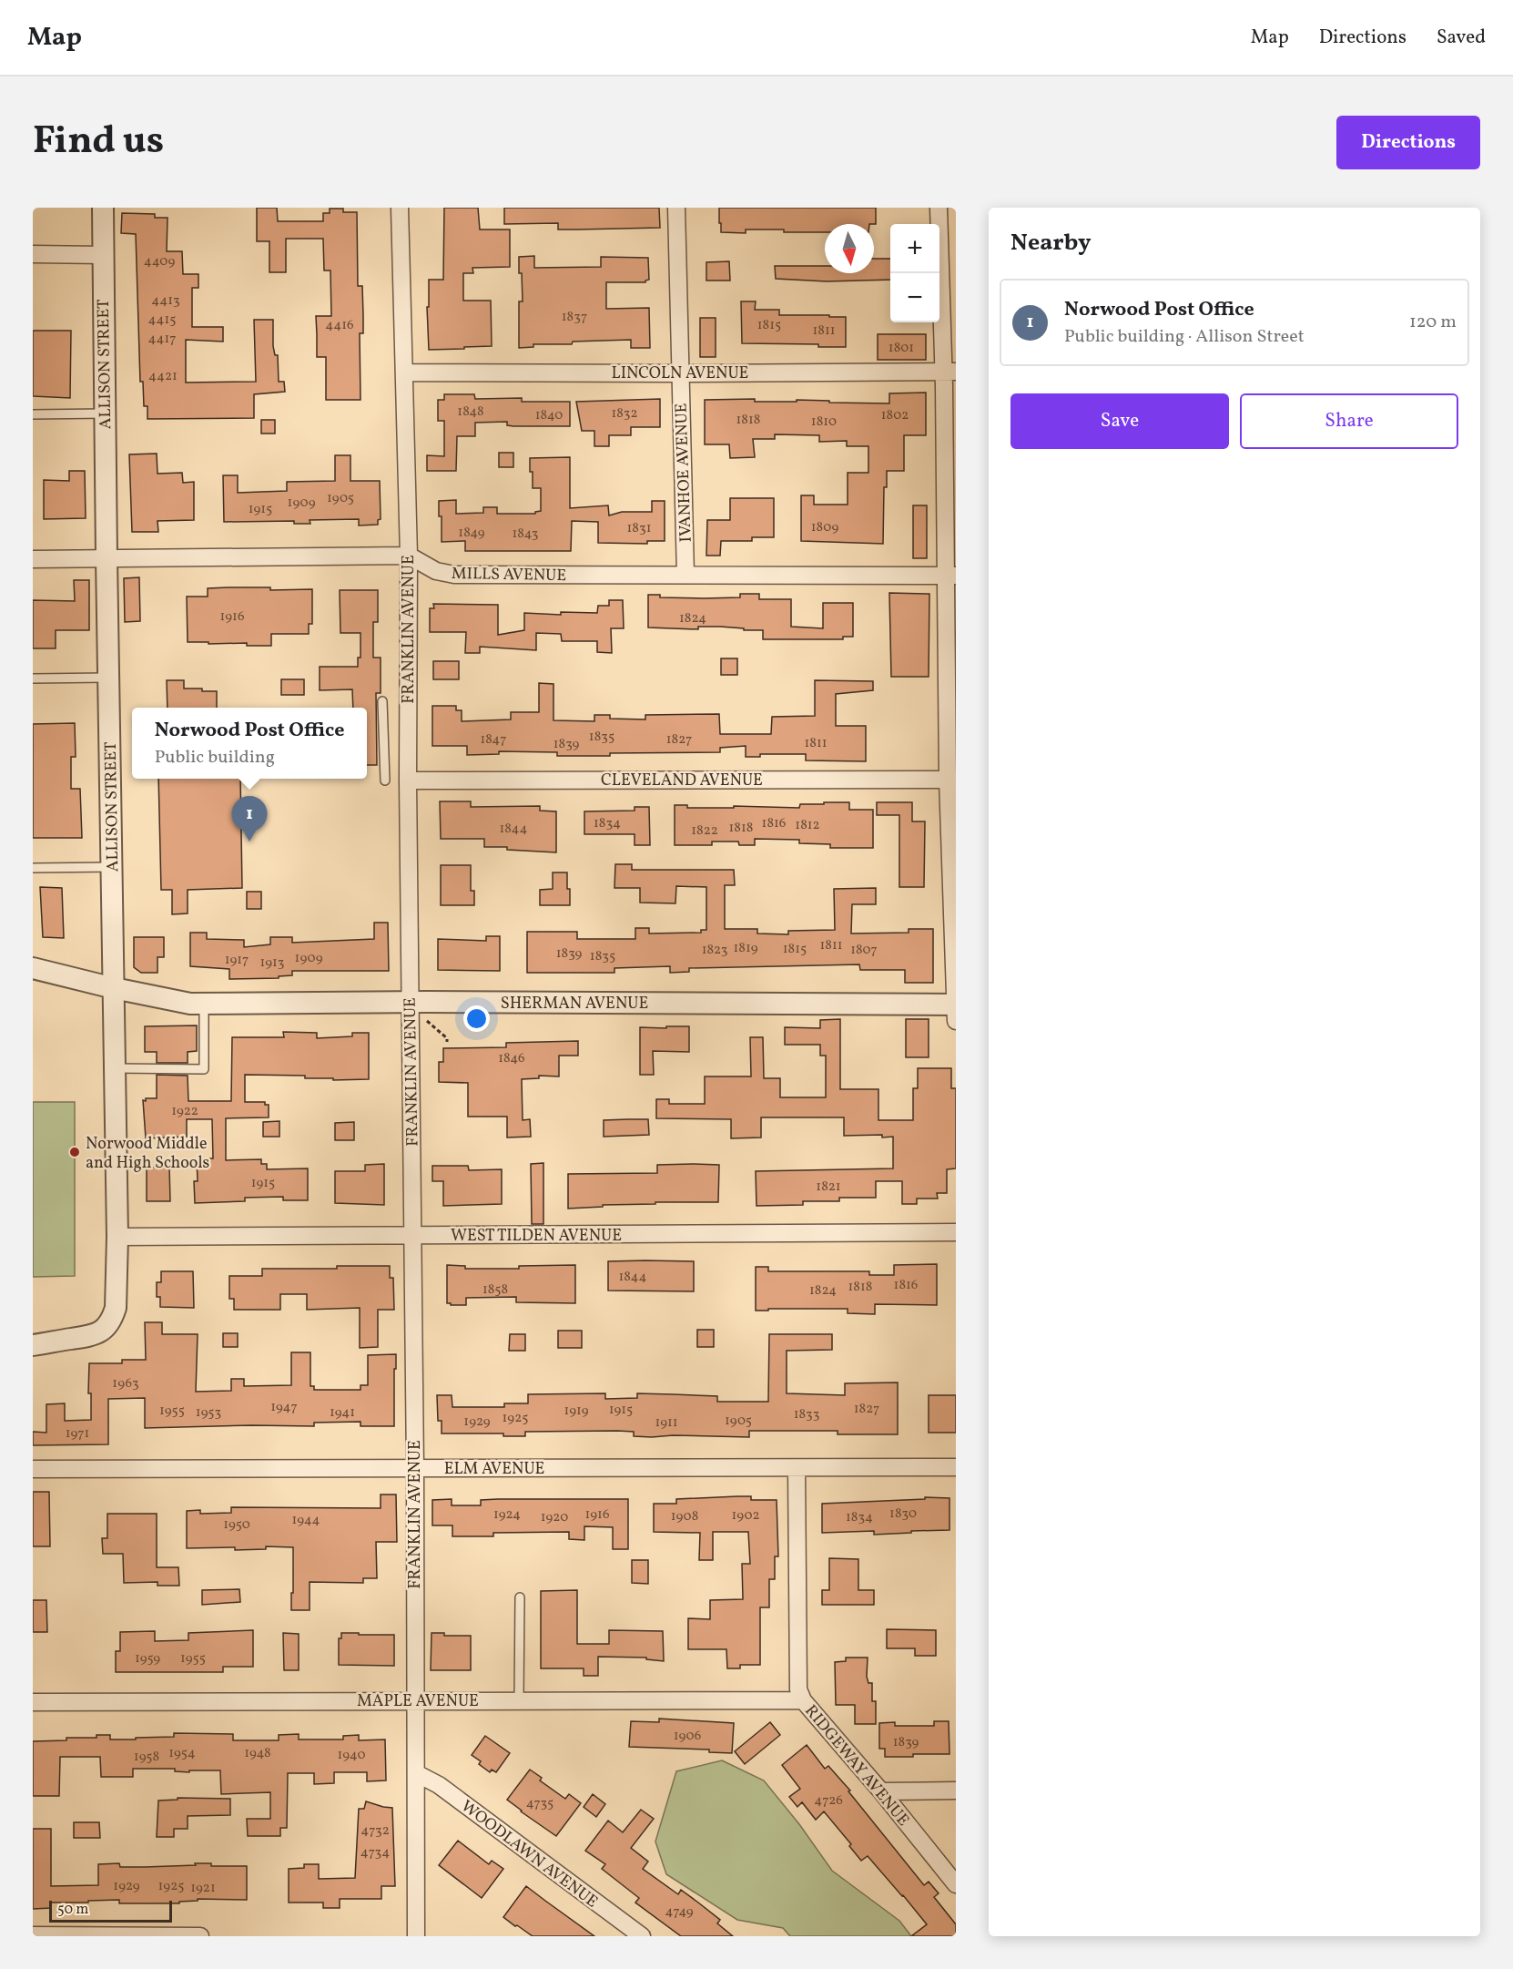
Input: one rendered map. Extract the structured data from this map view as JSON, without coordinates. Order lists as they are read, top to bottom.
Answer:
{
  "streets": {
    "street": [
      "ALLISON STREET",
      "LINCOLN AVENUE",
      "IVANHOE AVENUE",
      "MILLS AVENUE",
      "FRANKLIN AVENUE",
      "CLEVELAND AVENUE",
      "SHERMAN AVENUE",
      "WEST TILDEN AVENUE",
      "ELM AVENUE",
      "MAPLE AVENUE",
      "RIDGEWAY AVENUE",
      "WOODLAWN AVENUE"
    ]
  },
  "crossings": [
    ["ALLISON STREET", "SHERMAN AVENUE"],
    ["ALLISON STREET", "WEST TILDEN AVENUE"],
    ["LINCOLN AVENUE", "IVANHOE AVENUE"],
    ["LINCOLN AVENUE", "FRANKLIN AVENUE"],
    ["IVANHOE AVENUE", "MILLS AVENUE"],
    ["MILLS AVENUE", "FRANKLIN AVENUE"],
    ["FRANKLIN AVENUE", "CLEVELAND AVENUE"],
    ["FRANKLIN AVENUE", "SHERMAN AVENUE"],
    ["FRANKLIN AVENUE", "WEST TILDEN AVENUE"],
    ["FRANKLIN AVENUE", "ELM AVENUE"],
    ["FRANKLIN AVENUE", "MAPLE AVENUE"],
    ["FRANKLIN AVENUE", "WOODLAWN AVENUE"],
    ["ELM AVENUE", "RIDGEWAY AVENUE"],
    ["MAPLE AVENUE", "RIDGEWAY AVENUE"]
  ],
  "places": ["Norwood Middle and High Schools"],
  "house_numbers": [
    "4409",
    "4413",
    "1837",
    "4415",
    "4416",
    "1815",
    "1811",
    "4417",
    "1801",
    "4421",
    "1848",
    "1832",
    "1840",
    "1802",
    "1818",
    "1810",
    "1905",
    "1909",
    "1915",
    "1809",
    "1831",
    "1849",
    "1843",
    "1916",
    "1824",
    "1835",
    "1847",
    "1827",
    "1811",
    "1839",
    "1834",
    "1816",
    "1812",
    "1818",
    "1844",
    "1822",
    "1811",
    "1819",
    "1815",
    "1823",
    "1807",
    "1839",
    "1835",
    "1909",
    "1917",
    "1913",
    "1846",
    "1922",
    "1915",
    "1821",
    "1844",
    "1816",
    "1818",
    "1858",
    "1824",
    "1963",
    "1947",
    "1827",
    "1915",
    "1955",
    "1919",
    "1953",
    "1941",
    "1833",
    "1925",
    "1905",
    "1929",
    "1911",
    "1971",
    "1830",
    "1924",
    "1916",
    "1902",
    "1908",
    "1920",
    "1834",
    "1944",
    "1950",
    "1959",
    "1955",
    "1906",
    "1839",
    "1954",
    "1948",
    "1940",
    "1958",
    "4726",
    "4735",
    "4732",
    "4734",
    "1929",
    "1925",
    "1921",
    "4749"
  ],
  "scale_bar": "50 m",
  "north": "bottom",
  "page": {
    "header": "Map",
    "nav": ["Map", "Directions", "Saved"],
    "title": "Find us",
    "buttons": [
      "Directions",
      ["Save", "Share"]
    ],
    "heading": "Nearby",
    "map_buttons": ["+", "−"],
    "list": [
      {
        "mark": "1",
        "name": "Norwood Post Office",
        "note": "Public building · Allison Street",
        "value": "120 m"
      }
    ],
    "popup": ["Norwood Post Office", "Public building"],
    "pins": "1",
    "scale": "50 m"
  }
}
